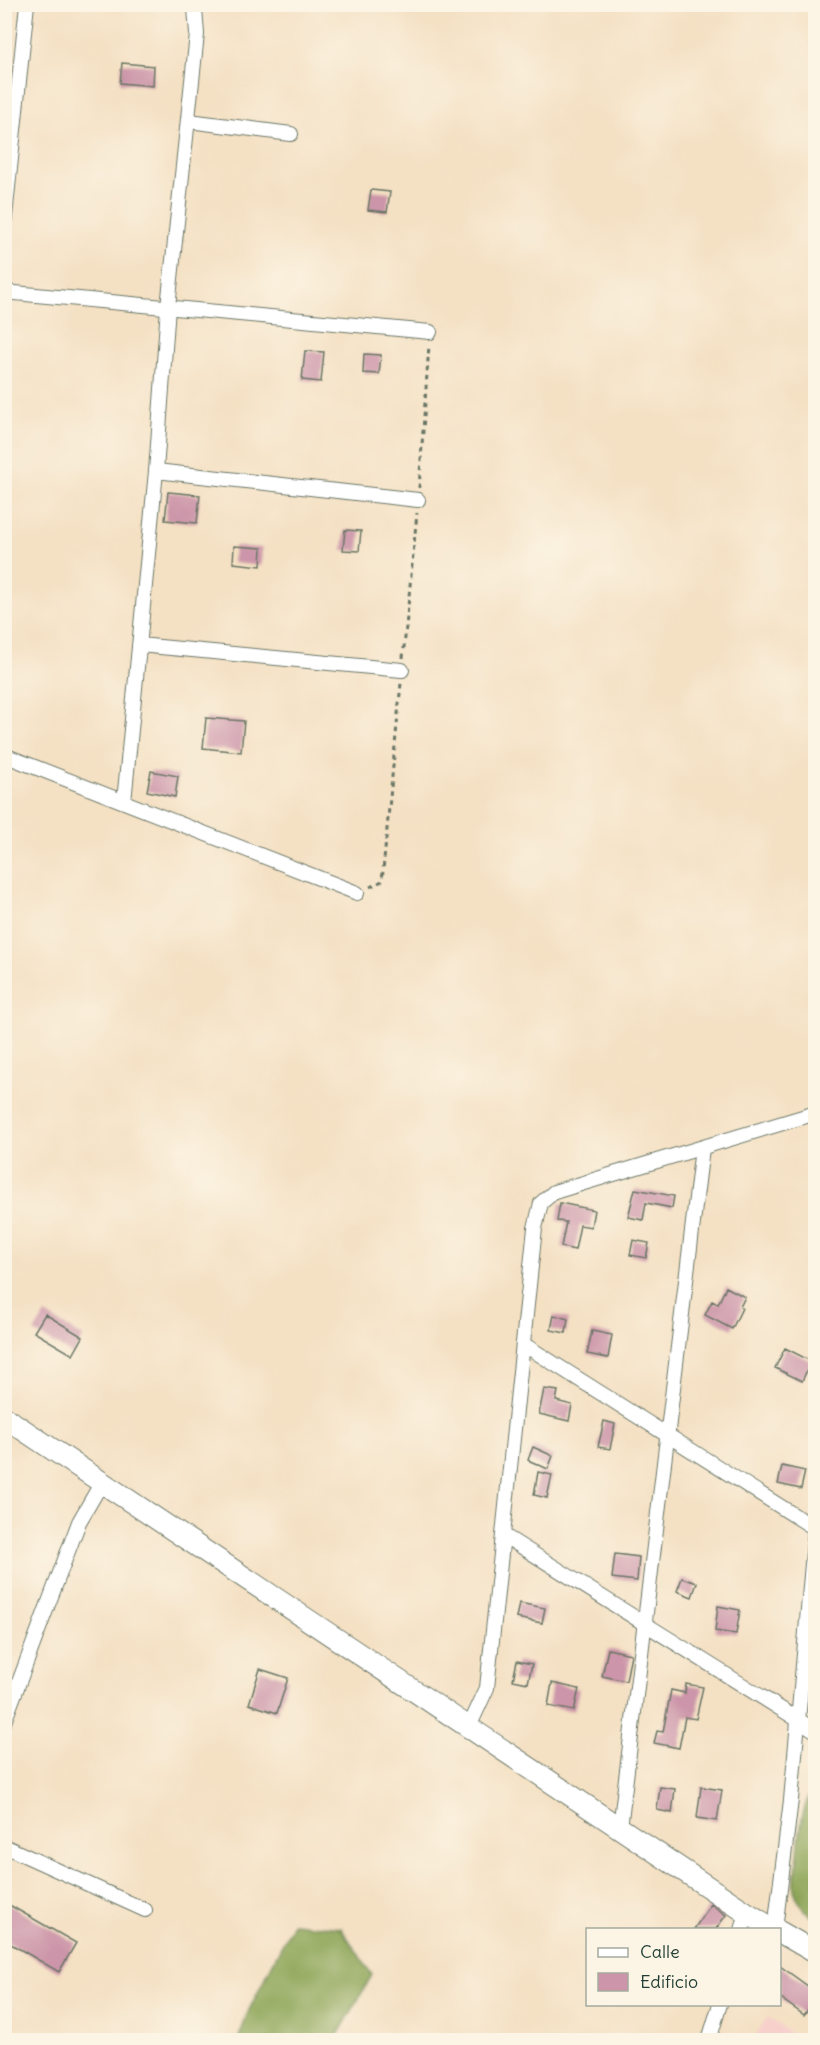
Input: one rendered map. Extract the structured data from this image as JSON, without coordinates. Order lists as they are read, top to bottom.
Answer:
{
  "legend": ["Calle", "Edificio"]
}
